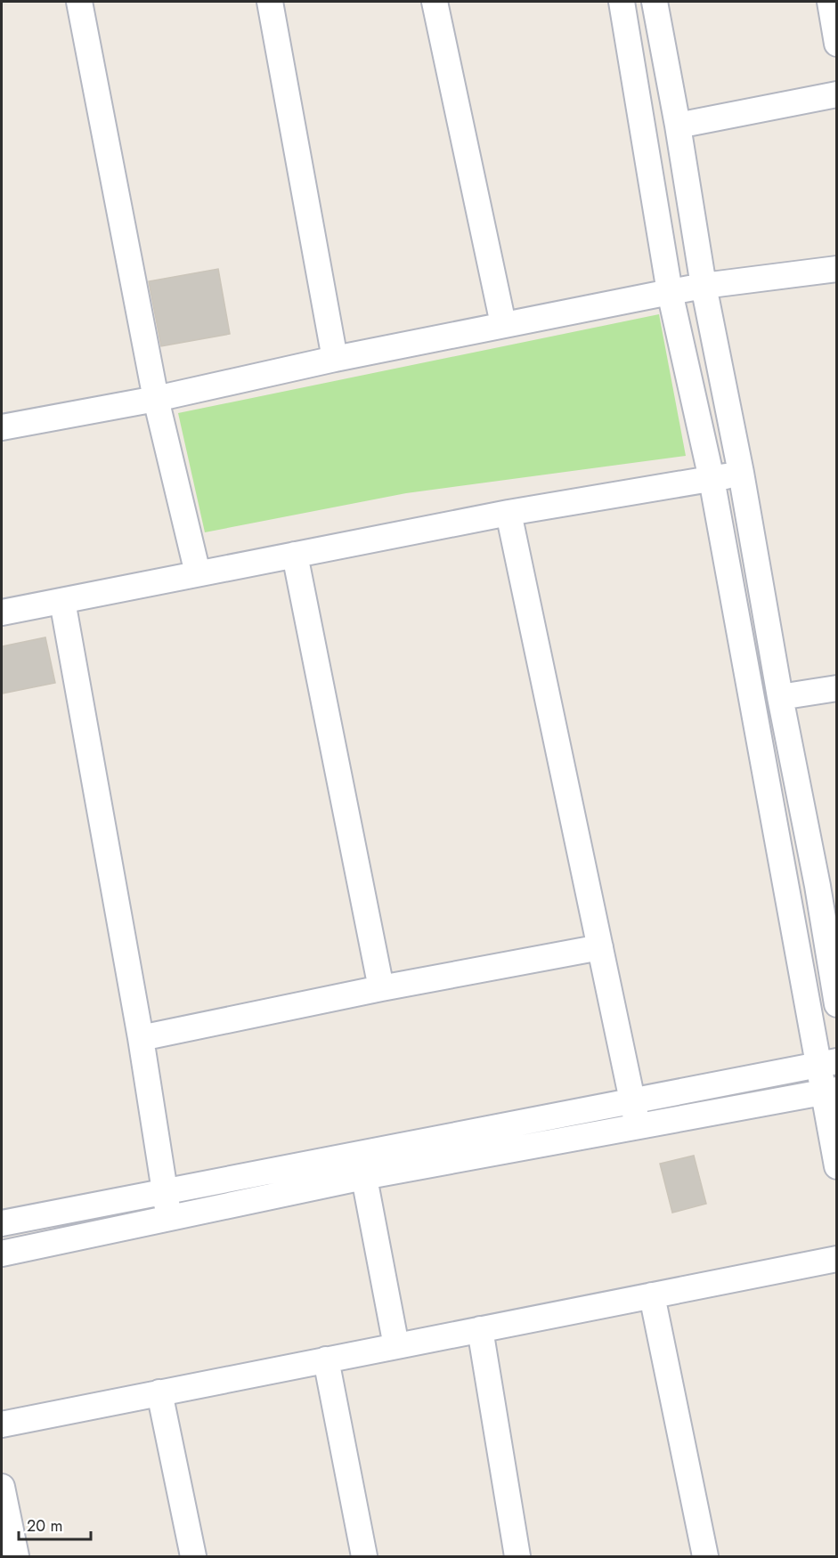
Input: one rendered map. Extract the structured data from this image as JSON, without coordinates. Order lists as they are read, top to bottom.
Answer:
{
  "scale_bar": "20 m"
}
